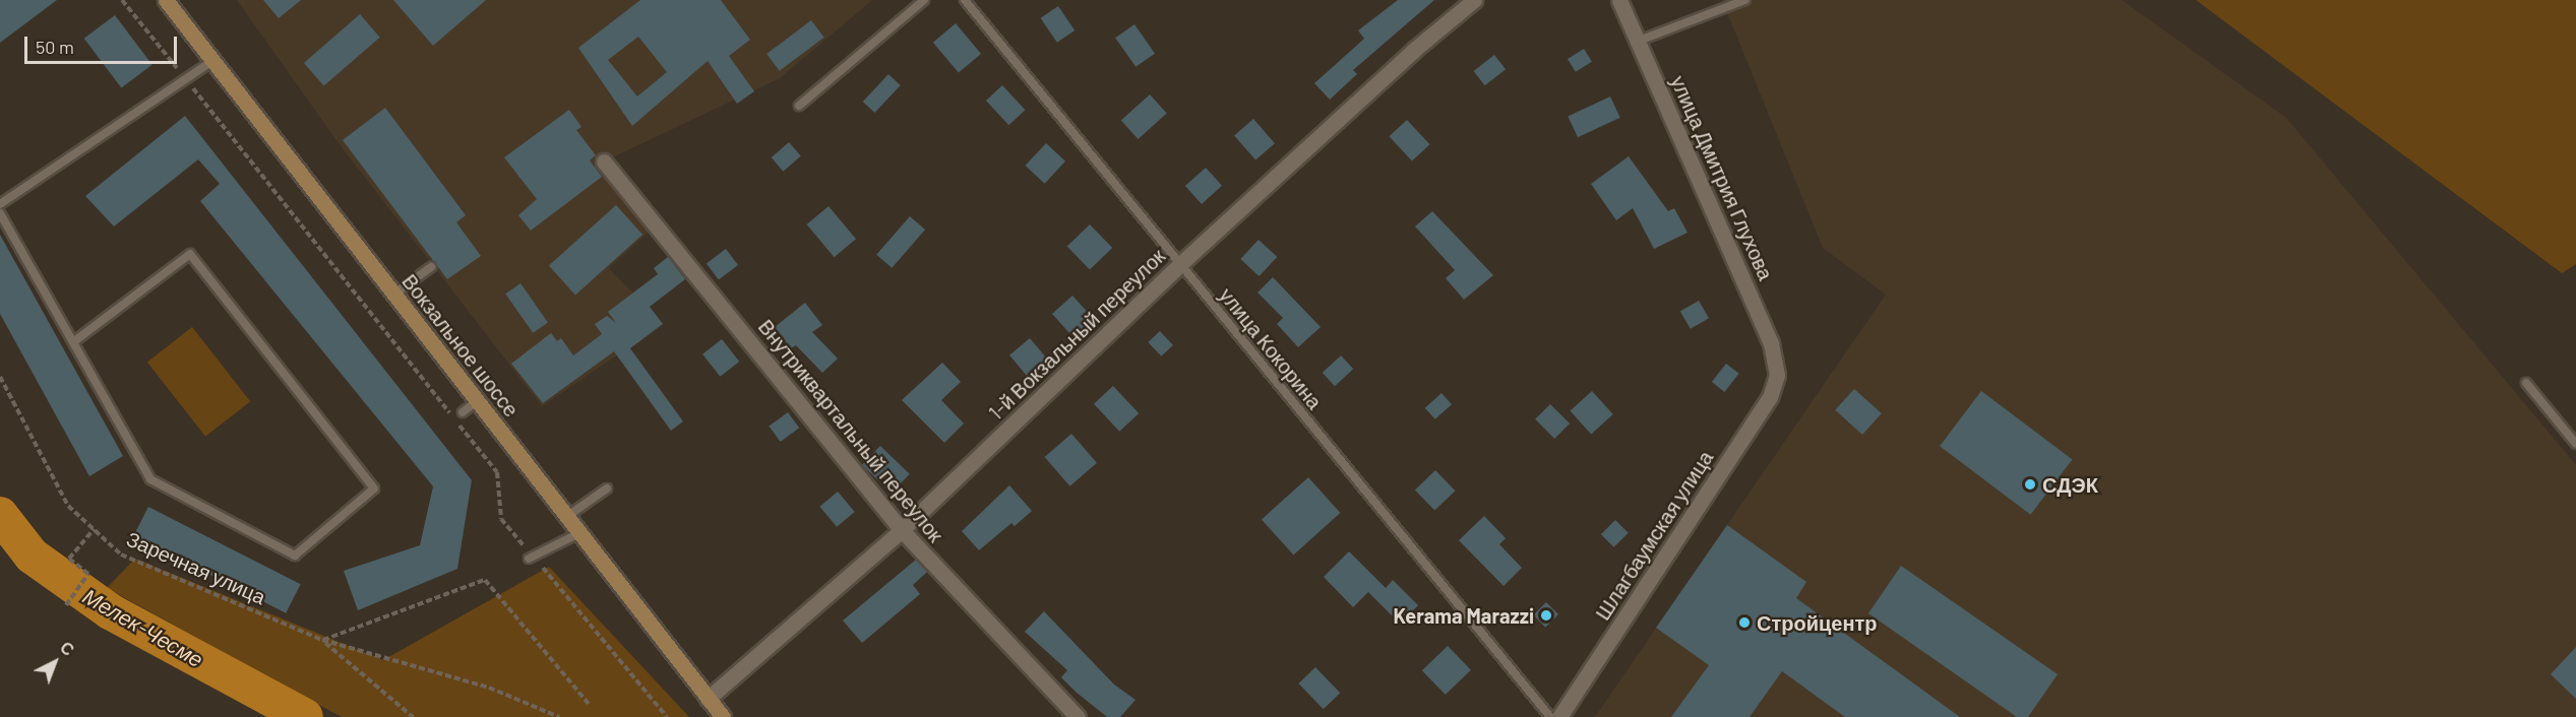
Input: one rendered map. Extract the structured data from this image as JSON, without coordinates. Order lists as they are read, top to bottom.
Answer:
{
  "streets": {
    "main road": ["Вокзальное шоссе"],
    "street": [
      "улица Дмитрия Глухова",
      "1-й Вокзальный переулок",
      "Внутриквартальный переулок",
      "Шлагбаумская улица"
    ],
    "lane": ["улица Кокорина"],
    "path": ["Заречная улица"]
  },
  "crossings": [
    ["улица Дмитрия Глухова", "Шлагбаумская улица"],
    ["1-й Вокзальный переулок", "Вокзальное шоссе"],
    ["1-й Вокзальный переулок", "улица Кокорина"],
    ["1-й Вокзальный переулок", "Внутриквартальный переулок"]
  ],
  "water": ["Мелек-Чесме"],
  "places": ["СДЭК", "Kerama Marazzi", "Стройцентр"],
  "scale_bar": "50 m",
  "north": "top right"
}
